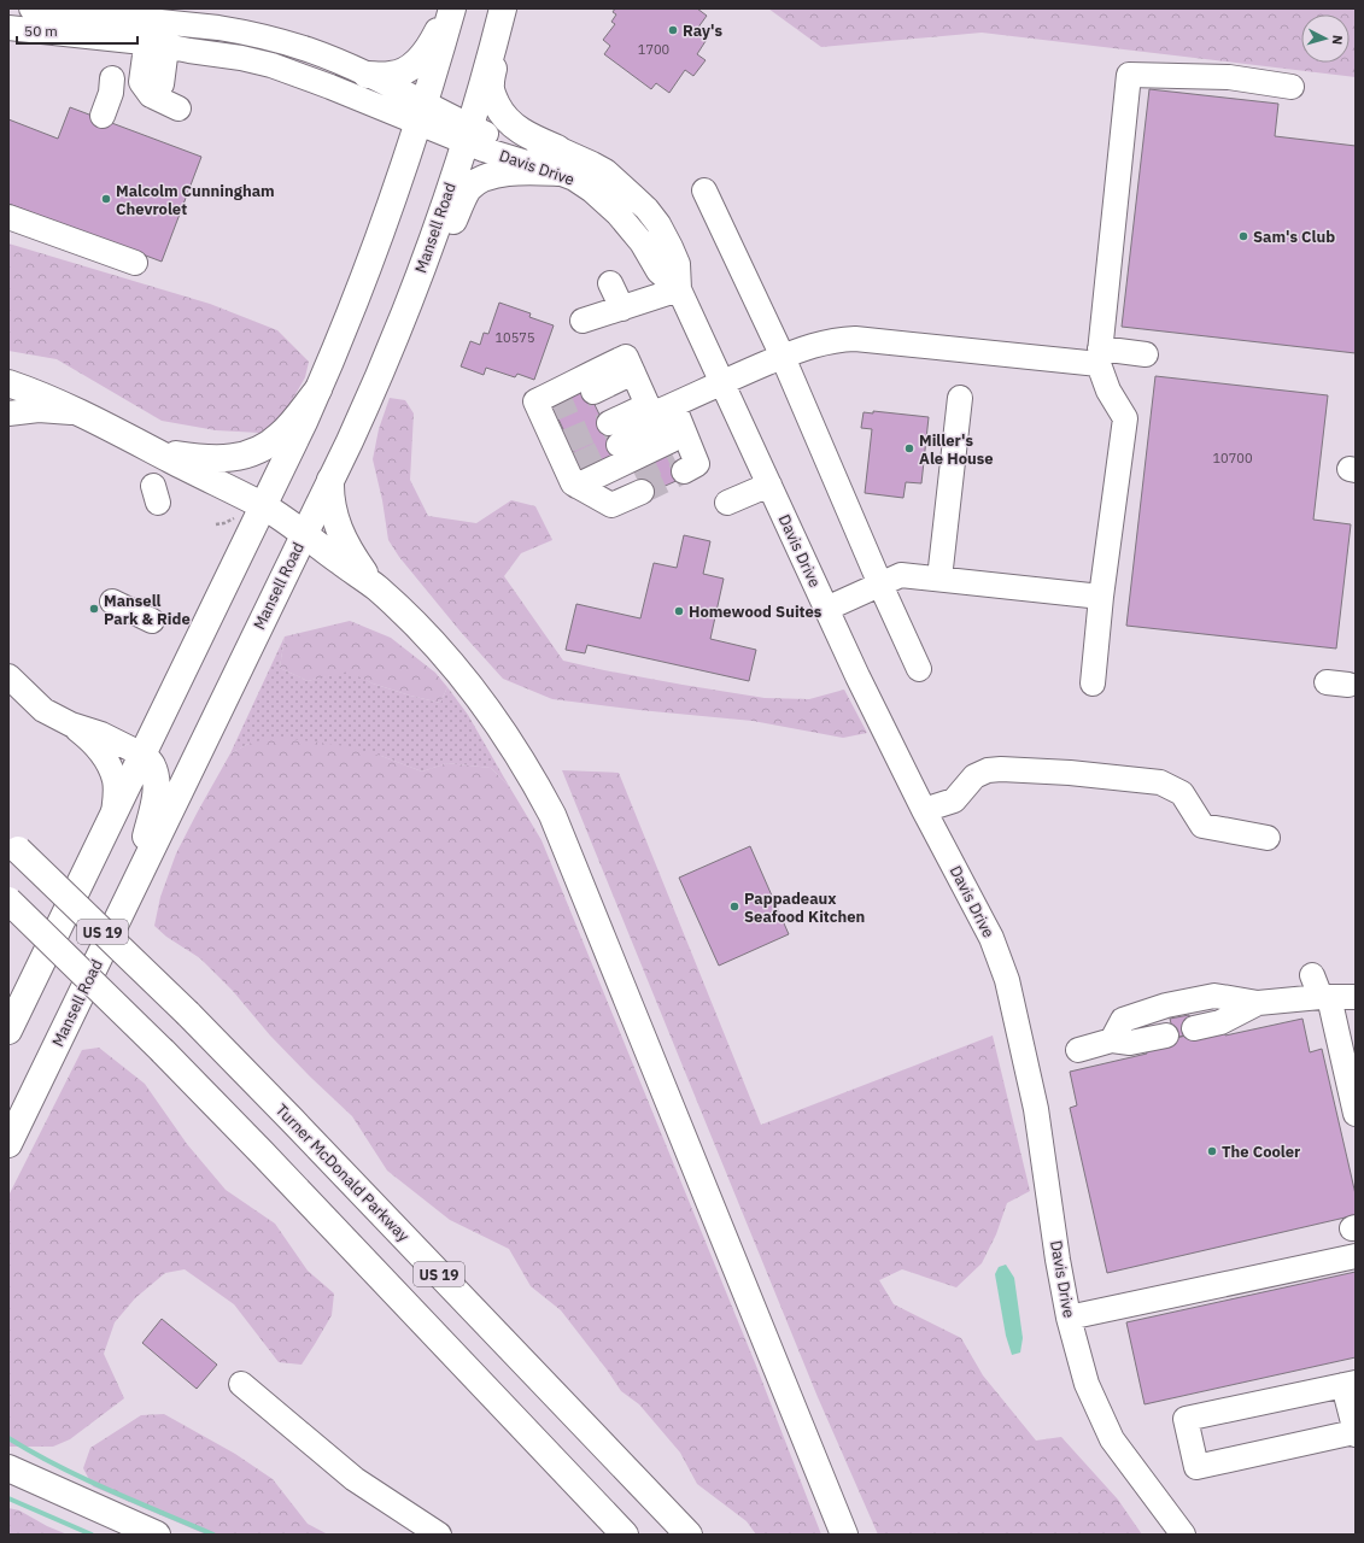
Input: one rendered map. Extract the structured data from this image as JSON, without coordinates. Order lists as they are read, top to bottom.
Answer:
{
  "streets": {
    "main road": ["Mansell Road", "US 19", "Turner McDonald Parkway"],
    "street": ["Davis Drive"]
  },
  "crossings": [
    ["Davis Drive", "Mansell Road"]
  ],
  "places": [
    "Ray's",
    "Malcolm Cunningham Chevrolet",
    "Sam's Club",
    "Miller's Ale House",
    "Mansell Park & Ride",
    "Homewood Suites",
    "Pappadeaux Seafood Kitchen",
    "The Cooler"
  ],
  "house_numbers": ["1700", "10575", "10700"],
  "scale_bar": "50 m",
  "north": "right"
}
